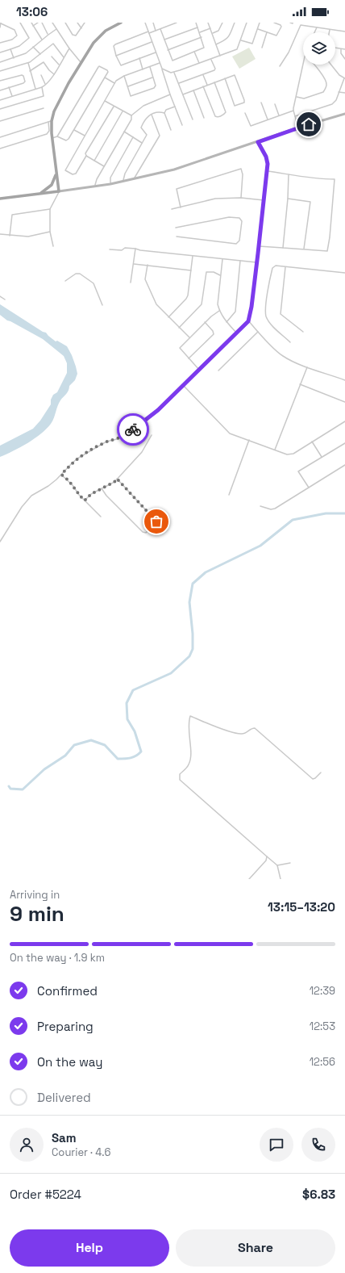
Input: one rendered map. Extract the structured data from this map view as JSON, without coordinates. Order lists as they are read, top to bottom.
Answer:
{
  "page": {
    "status": "13:06",
    "heading": ["9 min", "Arriving in", "13:15–13:20"],
    "panel": [
      "Sam",
      "Courier · 4.6",
      "Order #5224",
      "$6.83"
    ],
    "bar": "On the way · 1.9 km",
    "list": [
      ["Confirmed", "12:39"],
      ["Preparing", "12:53"],
      ["On the way", "12:56"],
      "Delivered"
    ],
    "buttons": ["Help", "Share"]
  }
}
